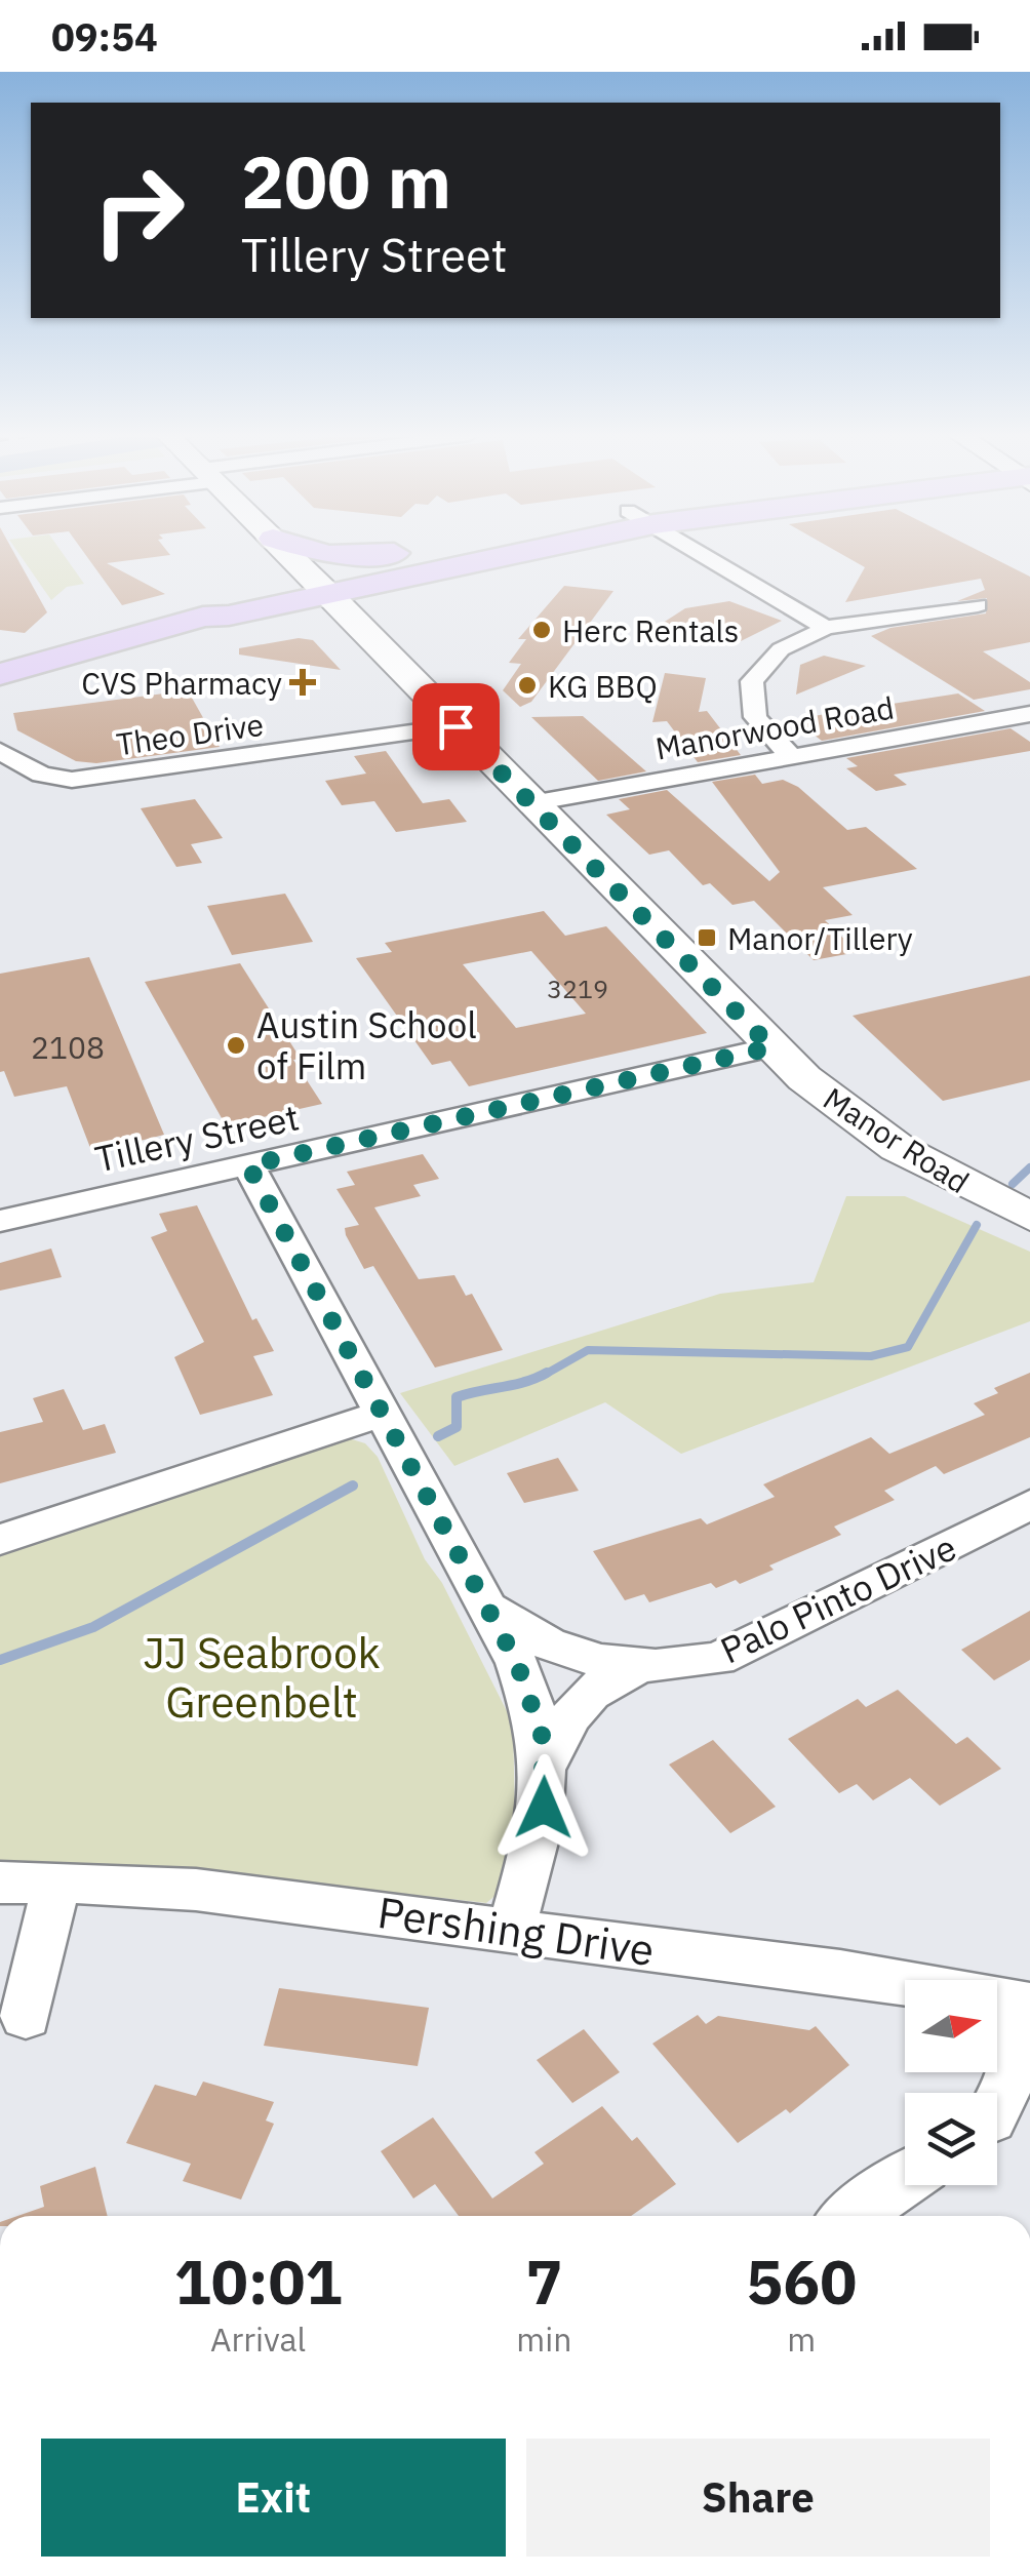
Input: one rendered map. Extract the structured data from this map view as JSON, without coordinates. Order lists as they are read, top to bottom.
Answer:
{
  "streets": {
    "main road": ["Manor Road"],
    "street": [
      "Manorwood Road",
      "Theo Drive",
      "Tillery Street",
      "Palo Pinto Drive",
      "Pershing Drive"
    ]
  },
  "crossings": [
    ["Manorwood Road", "Manor Road"],
    ["Theo Drive", "Manor Road"],
    ["Tillery Street", "Manor Road"]
  ],
  "parks": ["JJ Seabrook Greenbelt"],
  "places": {
    "other": ["Herc Rentals", "KG BBQ", "Austin School of Film"],
    "health": ["CVS Pharmacy"],
    "transit": ["Manor/Tillery"]
  },
  "house_numbers": ["3219", "2108"],
  "north": "right",
  "page": {
    "status": "09:54",
    "turn": ["200 m", "Tillery Street"],
    "eta": [
      "10:01",
      "Arrival",
      "7",
      "min",
      "560",
      "m"
    ],
    "buttons": ["Exit", "Share"]
  }
}
